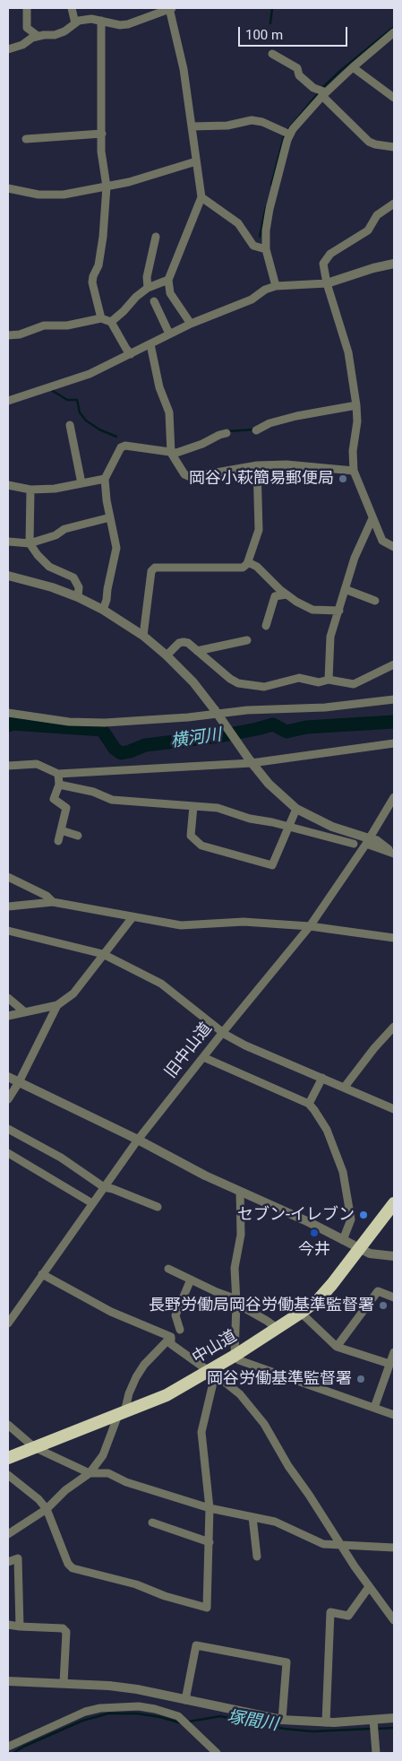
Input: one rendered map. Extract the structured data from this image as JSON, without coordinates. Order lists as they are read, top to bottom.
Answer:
{
  "streets": {
    "highway": ["中山道"],
    "street": ["旧中山道"]
  },
  "water": ["横河川", "塚間川"],
  "places": [
    "岡谷小萩簡易郵便局",
    "セブン-イレブン",
    "今井",
    "長野労働局岡谷労働基準監督署",
    "岡谷労働基準監督署"
  ],
  "scale_bar": "100 m"
}
